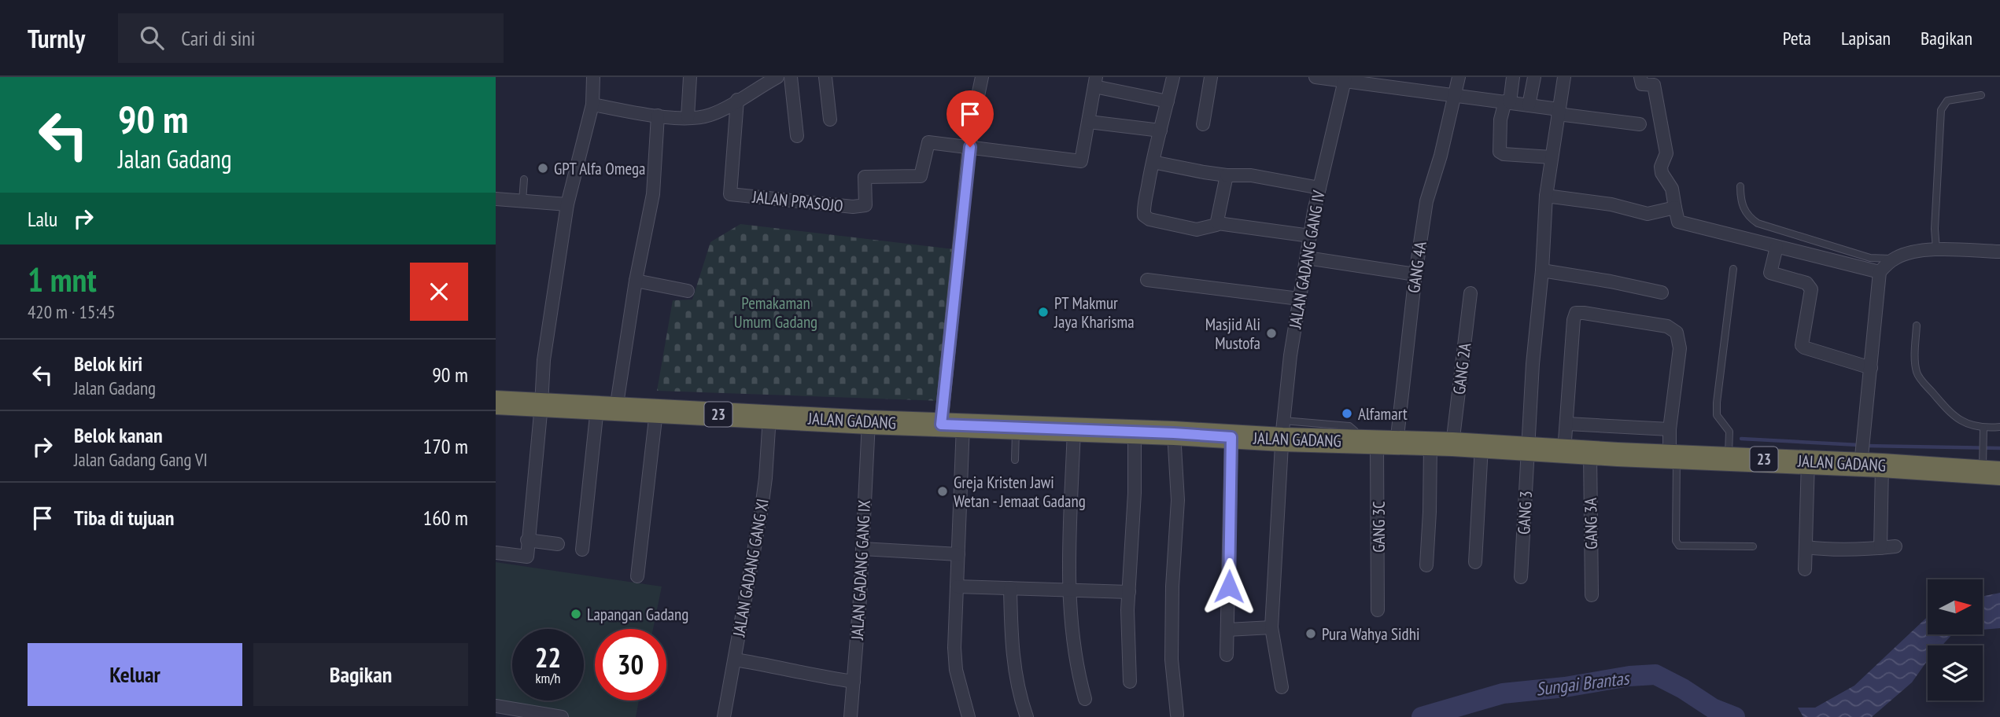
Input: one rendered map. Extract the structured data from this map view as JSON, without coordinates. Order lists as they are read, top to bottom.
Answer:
{
  "streets": {
    "highway": ["23", "JALAN GADANG"],
    "street": [
      "JALAN PRASOJO",
      "JALAN GADANG GANG IV",
      "GANG 4A",
      "GANG 2A",
      "GANG 3",
      "GANG 3A",
      "GANG 3C",
      "JALAN GADANG GANG XI",
      "JALAN GADANG GANG IX"
    ]
  },
  "crossings": [
    ["JALAN GADANG GANG IV", "JALAN GADANG"],
    ["GANG 4A", "JALAN GADANG"],
    ["GANG 4A", "GANG 3C"],
    ["GANG 2A", "JALAN GADANG"],
    ["JALAN GADANG", "GANG 3"],
    ["JALAN GADANG", "GANG 3A"],
    ["JALAN GADANG", "GANG 3C"],
    ["JALAN GADANG", "JALAN GADANG GANG XI"],
    ["JALAN GADANG", "JALAN GADANG GANG IX"]
  ],
  "water": ["Sungai Brantas"],
  "parks": ["Pemakaman Umum Gadang"],
  "places": [
    "GPT Alfa Omega",
    "PT Makmur Jaya Kharisma",
    "Masjid Ali Mustofa",
    "Alfamart",
    "Greja Kristen Jawi Wetan - Jemaat Gadang",
    "Lapangan Gadang",
    "Pura Wahya Sidhi"
  ],
  "north": "right",
  "page": {
    "header": "Turnly",
    "search": "Cari di sini",
    "nav": ["Peta", "Lapisan", "Bagikan"],
    "turn": ["90 m", "Jalan Gadang"],
    "then": "Lalu",
    "heading": ["1 mnt", "420 m · 15:45"],
    "list": [
      {
        "name": "Belok kiri",
        "note": "Jalan Gadang",
        "value": "90 m"
      },
      {
        "name": "Belok kanan",
        "note": "Jalan Gadang Gang VI",
        "value": "170 m"
      },
      {
        "name": "Tiba di tujuan",
        "value": "160 m"
      }
    ],
    "speed": "22 km/h",
    "limit": "30",
    "buttons": ["Keluar", "Bagikan"]
  }
}
